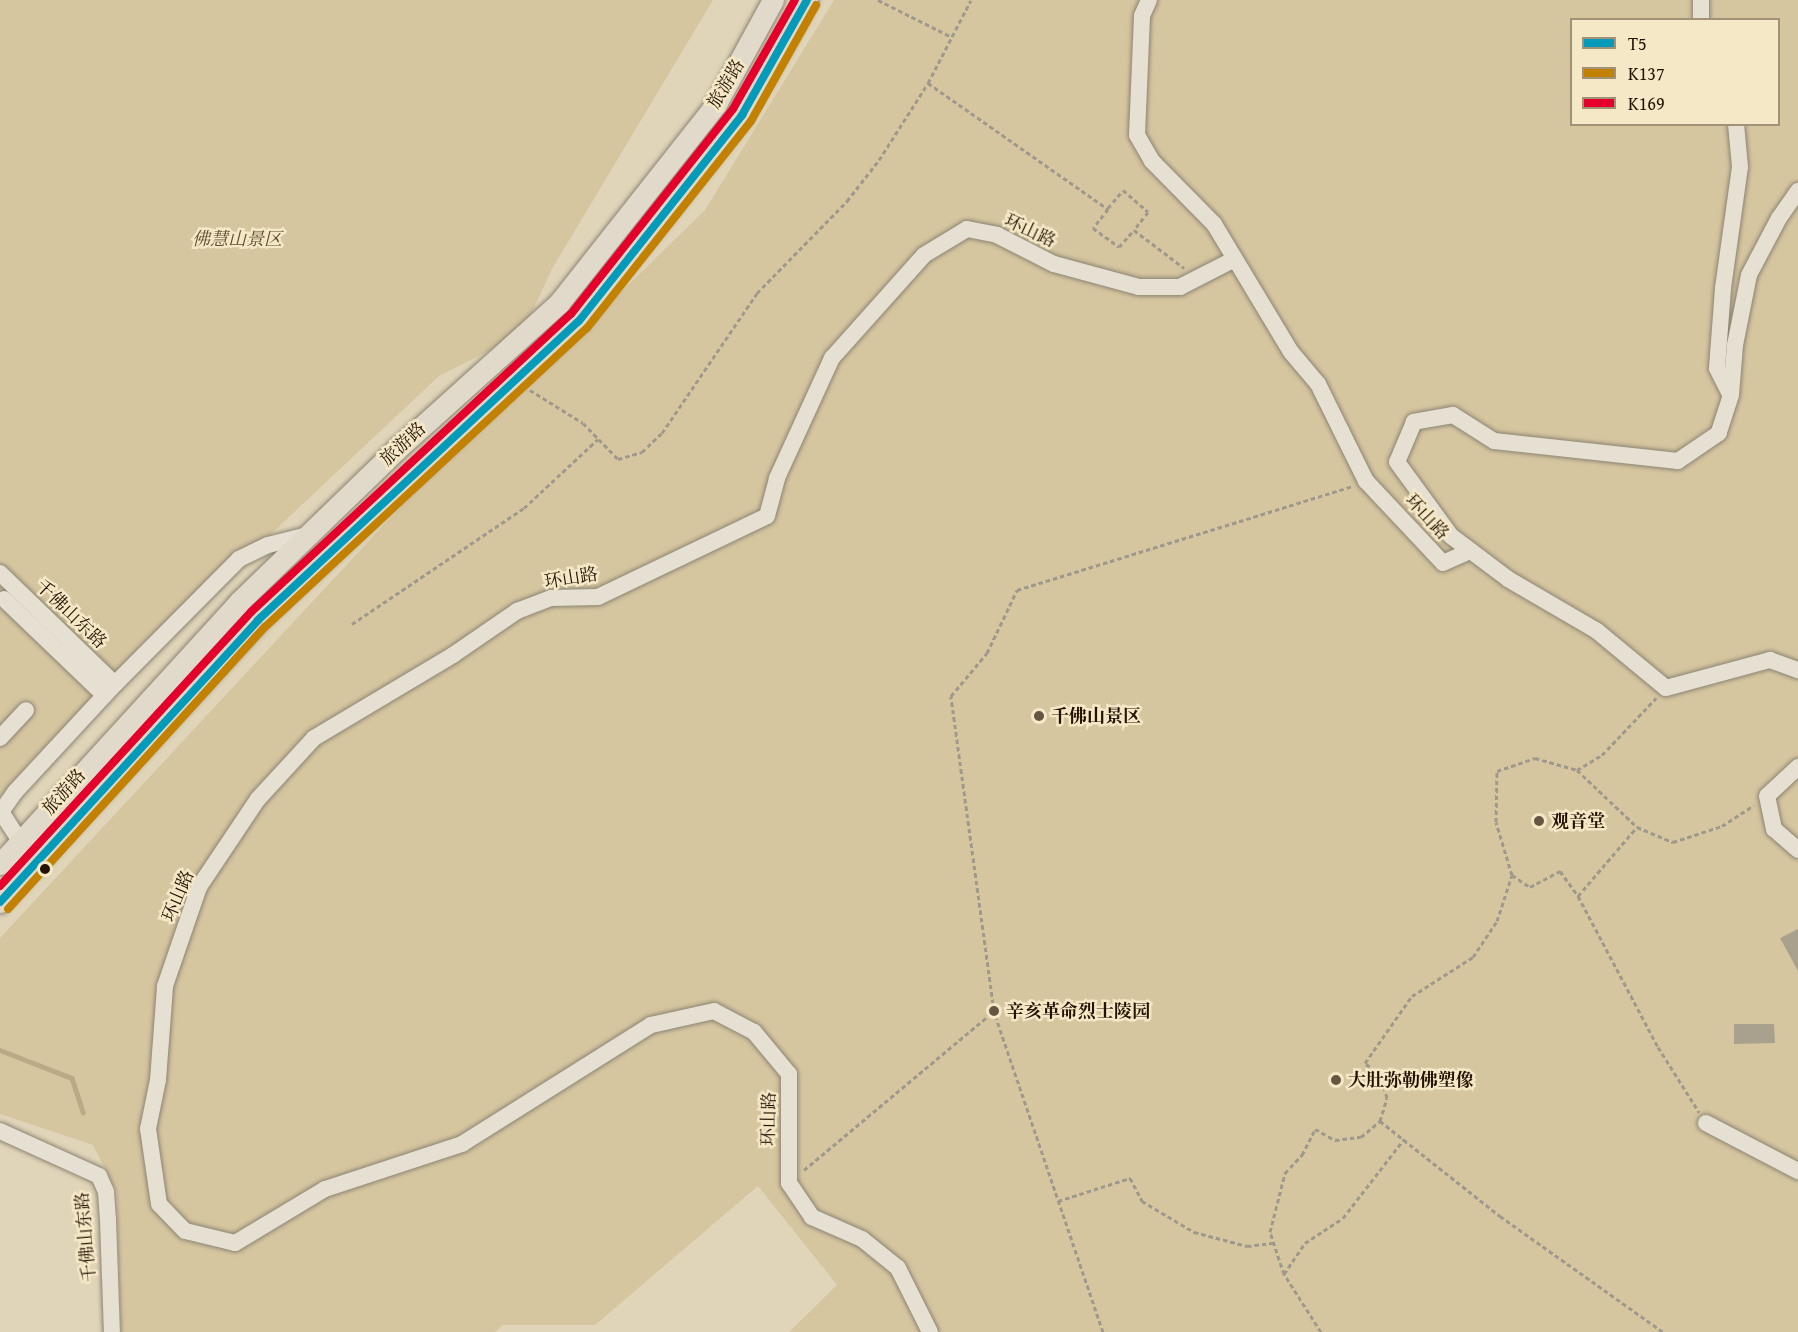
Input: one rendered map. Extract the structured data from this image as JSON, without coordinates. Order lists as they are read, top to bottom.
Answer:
{
  "streets": {
    "main road": ["旅游路"],
    "street": ["环山路", "千佛山东路"]
  },
  "parks": ["佛慧山景区"],
  "places": [
    "千佛山景区",
    "观音堂",
    "辛亥革命烈士陵园",
    "大肚弥勒佛塑像"
  ],
  "lines": ["transit line T5", "transit line K169", "transit line K137"],
  "legend": ["T5", "K137", "K169"]
}
